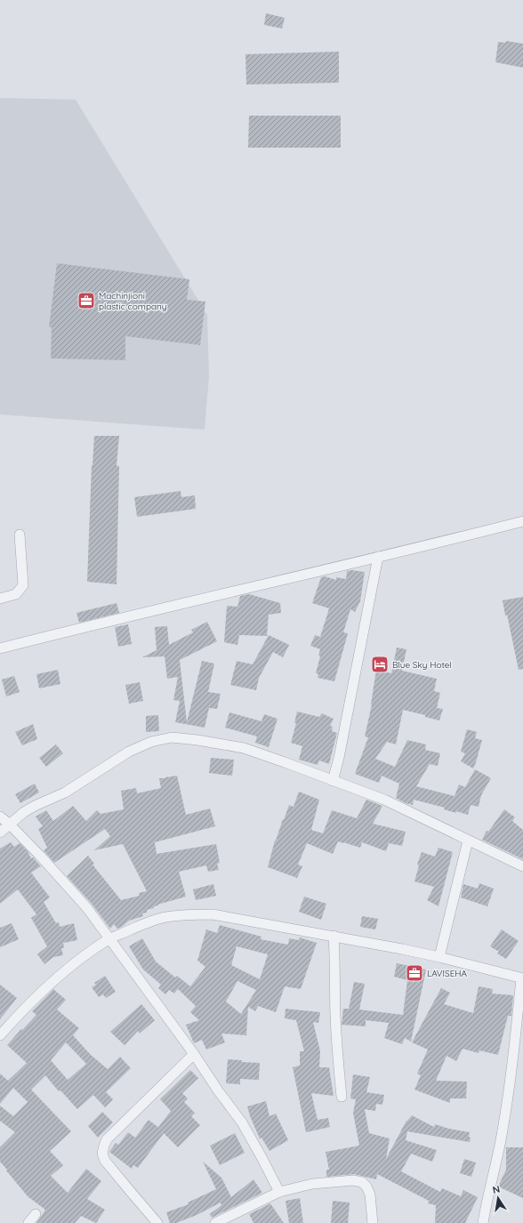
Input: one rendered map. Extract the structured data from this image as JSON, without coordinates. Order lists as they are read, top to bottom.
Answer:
{
  "places": {
    "office": ["Machinjioni plastic company", "LAVISEHA"],
    "hotel": ["Blue Sky Hotel"]
  },
  "north": "top"
}
